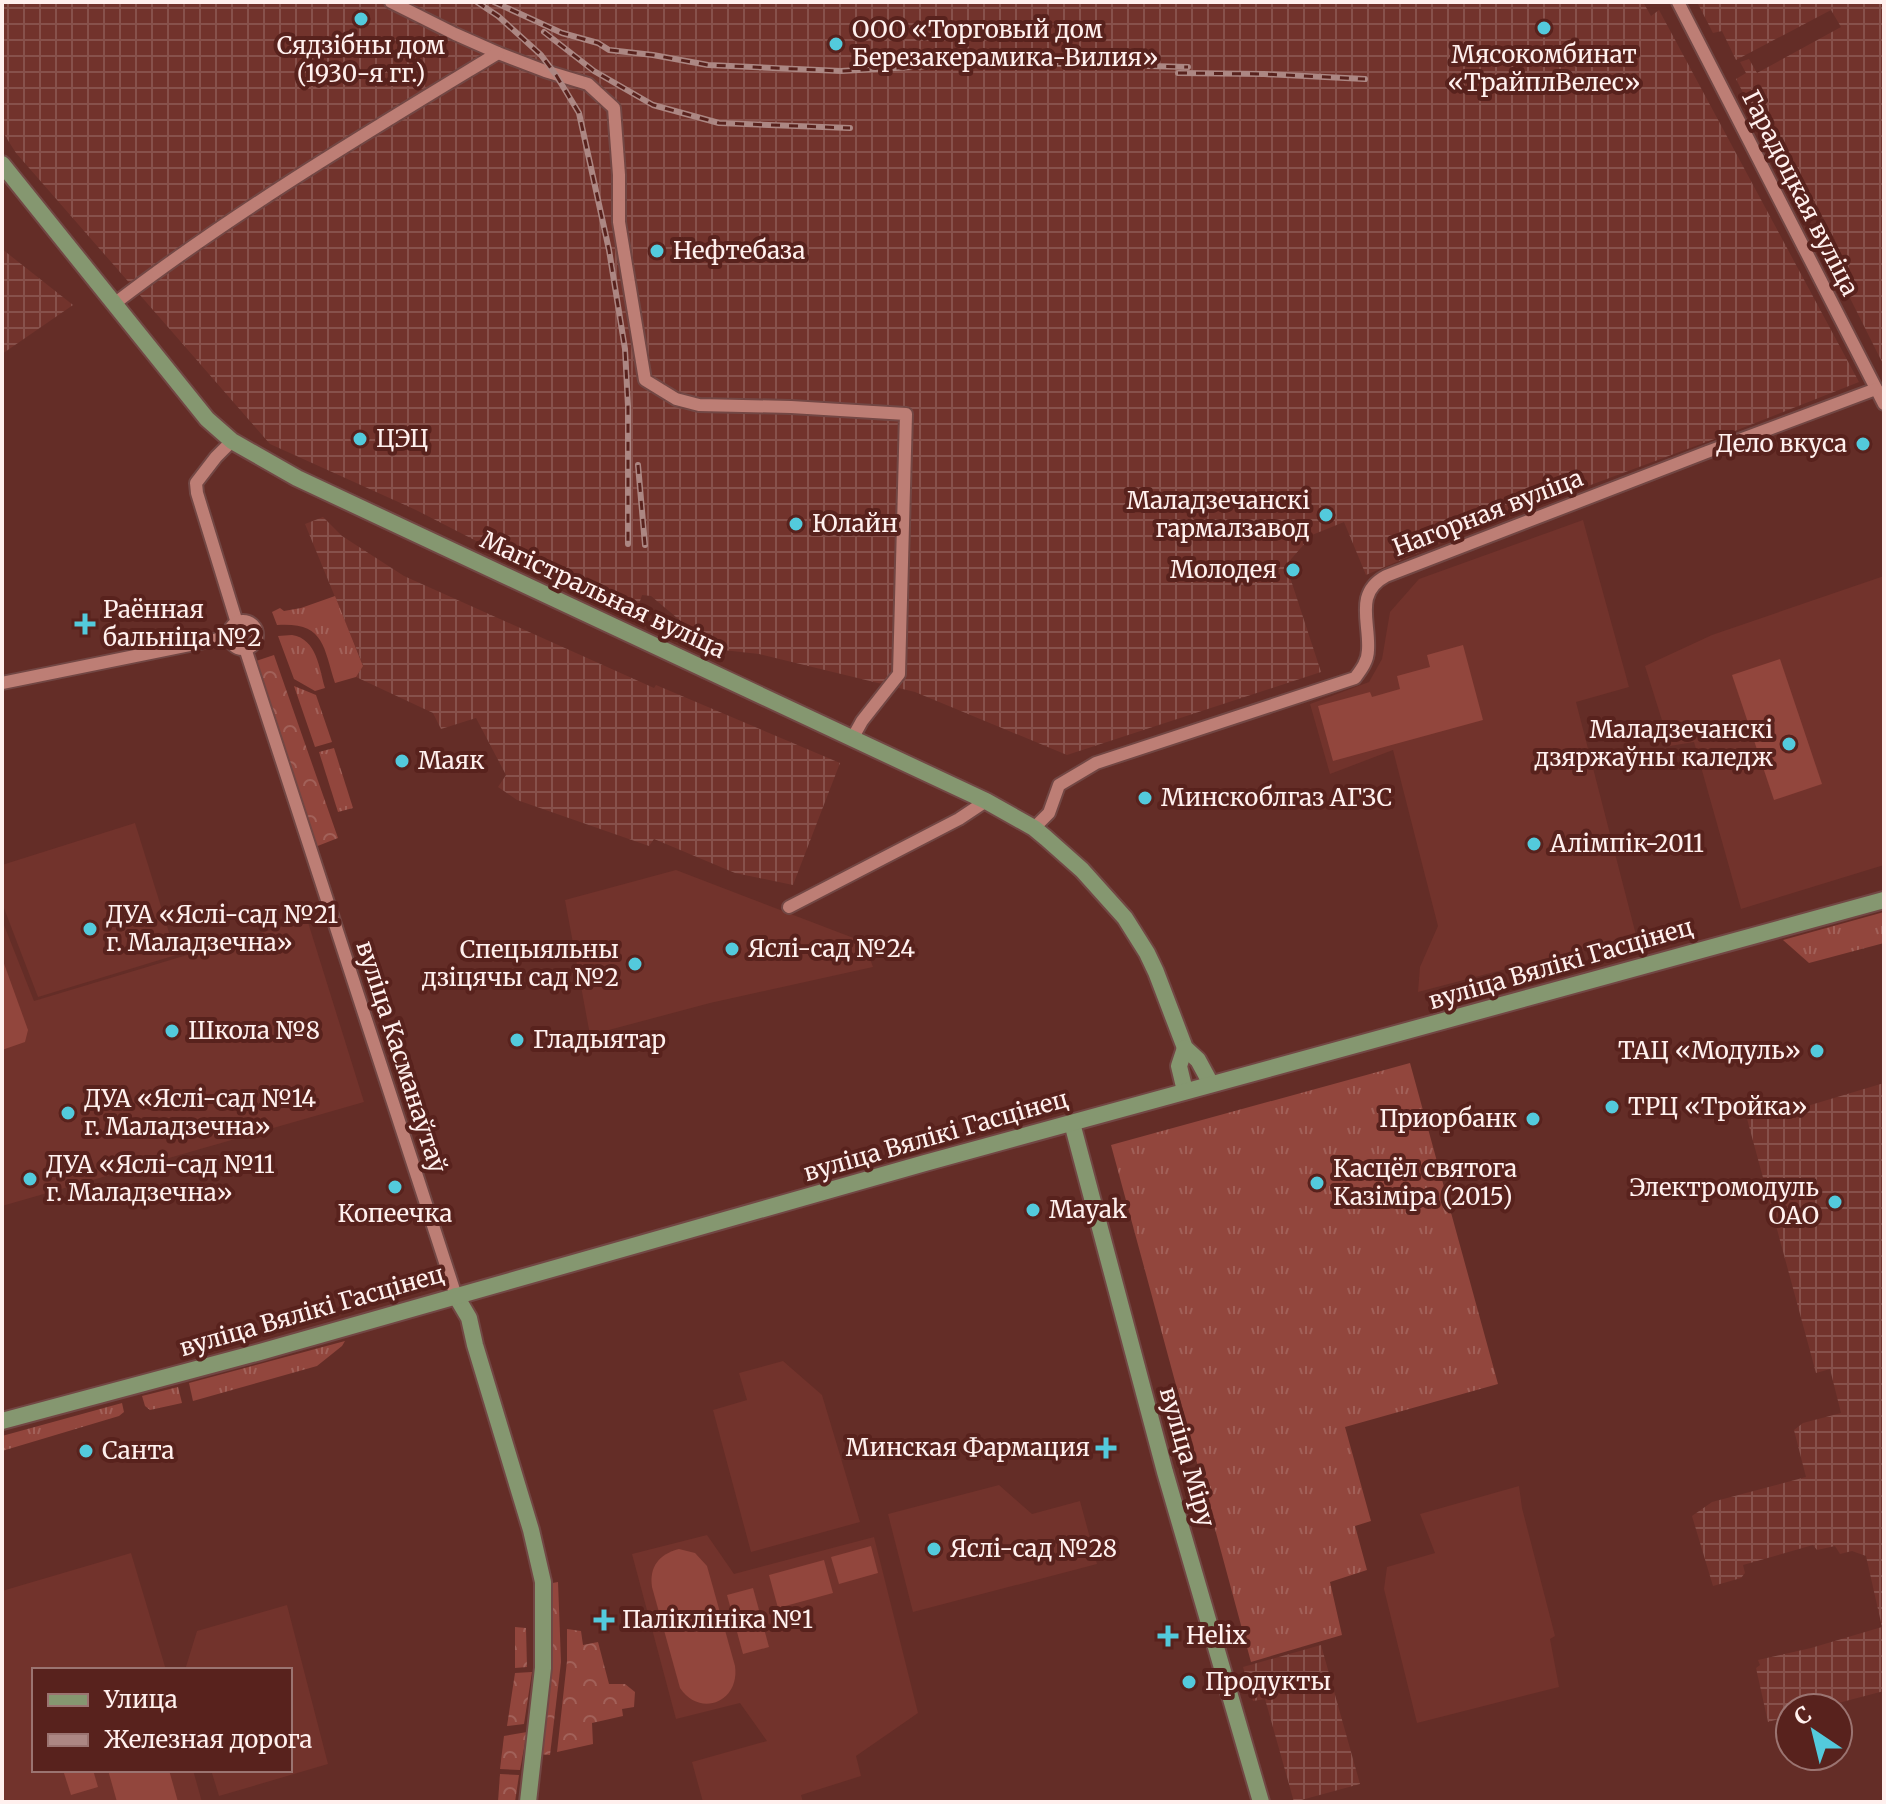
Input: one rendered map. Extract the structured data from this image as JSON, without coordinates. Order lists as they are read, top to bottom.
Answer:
{
  "streets": {
    "main road": ["Магістральная вуліца", "вуліца Вялікі Гасцінец", "вуліца Міру"],
    "street": ["Гарадоцкая вуліца", "Нагорная вуліца", "вуліца Касманаўтаў"]
  },
  "crossings": [
    ["Гарадоцкая вуліца", "Нагорная вуліца"],
    ["Нагорная вуліца", "Магістральная вуліца"],
    ["вуліца Вялікі Гасцінец", "вуліца Касманаўтаў"],
    ["вуліца Вялікі Гасцінец", "вуліца Міру"]
  ],
  "places": {
    "other": [
      "Сядзібны дом (1930-я гг.)",
      "Мясокомбинат «ТрайплВелес»",
      "ООО «Торговый дом Березакерамика-Вилия»",
      "Нефтебаза",
      "ЦЭЦ",
      "Дело вкуса",
      "Маладзечанскі гармалзавод",
      "Юлайн",
      "Молодея",
      "Маладзечанскі дзяржаўны каледж",
      "Маяк",
      "Минскоблгаз АГЗС",
      "Алімпік-2011",
      "ДУА «Яслі-сад №21 г. Маладзечна»",
      "Яслі-сад №24",
      "Спецыяльны дзіцячы сад №2",
      "Школа №8",
      "Гладыятар",
      "ТАЦ «Модуль»",
      "ТРЦ «Тройка»",
      "ДУА «Яслі-сад №14 г. Маладзечна»",
      "Приорбанк",
      "ДУА «Яслі-сад №11 г. Маладзечна»",
      "Касцёл святога Казіміра (2015)",
      "Копеечка",
      "Электромодуль ОАО",
      "Mayak",
      "Санта",
      "Яслі-сад №28",
      "Продукты"
    ],
    "health": [
      "Раённая бальніца №2",
      "Минская Фармация",
      "Паліклініка №1",
      "Helix"
    ]
  },
  "legend": ["Улица", "Железная дорога"],
  "north": "top left"
}
